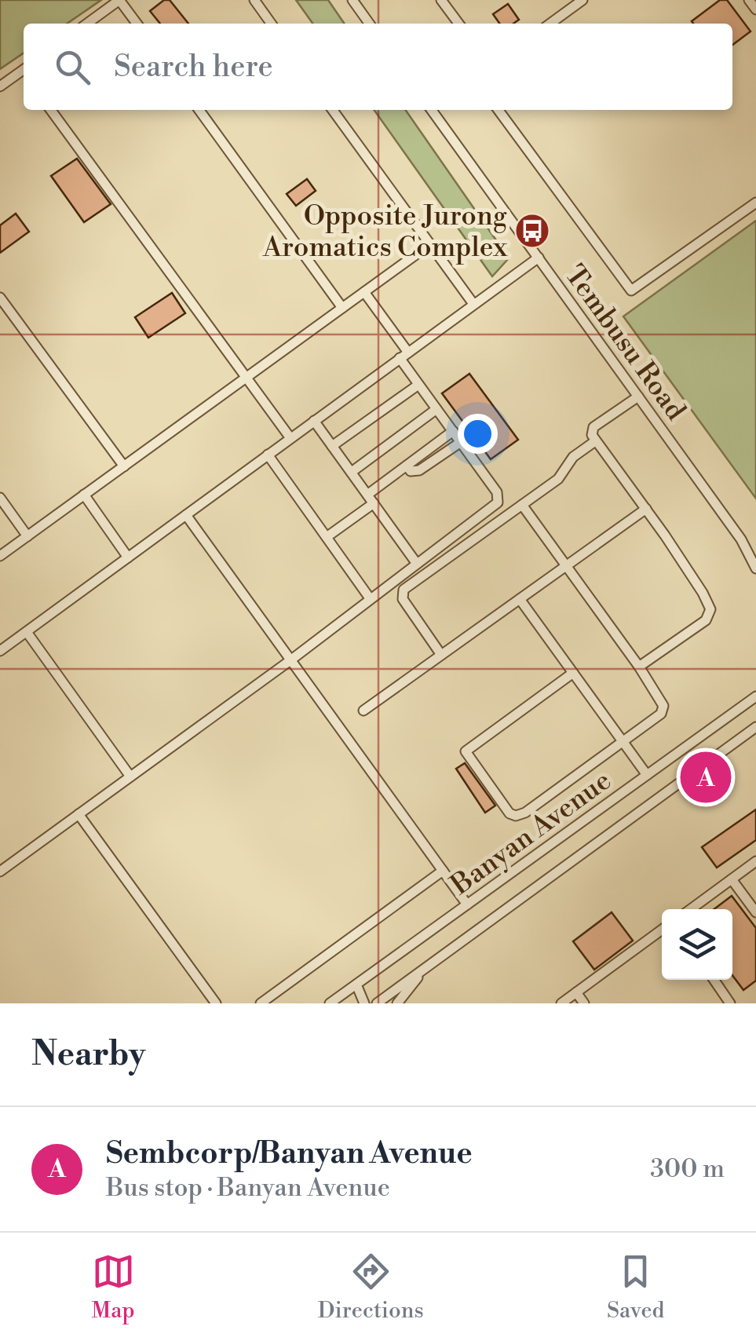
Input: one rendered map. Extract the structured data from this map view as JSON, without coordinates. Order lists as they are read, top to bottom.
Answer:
{
  "streets": {
    "street": ["Tembusu Road", "Banyan Avenue"]
  },
  "places": {
    "bus stop": ["Opposite Jurong Aromatics Complex"]
  },
  "page": {
    "search": "Search here",
    "pins": "A",
    "heading": "Nearby",
    "list": [
      {
        "mark": "A",
        "name": "Sembcorp/Banyan Avenue",
        "note": "Bus stop · Banyan Avenue",
        "value": "300 m"
      }
    ],
    "nav": ["Map", "Directions", "Saved"]
  }
}
